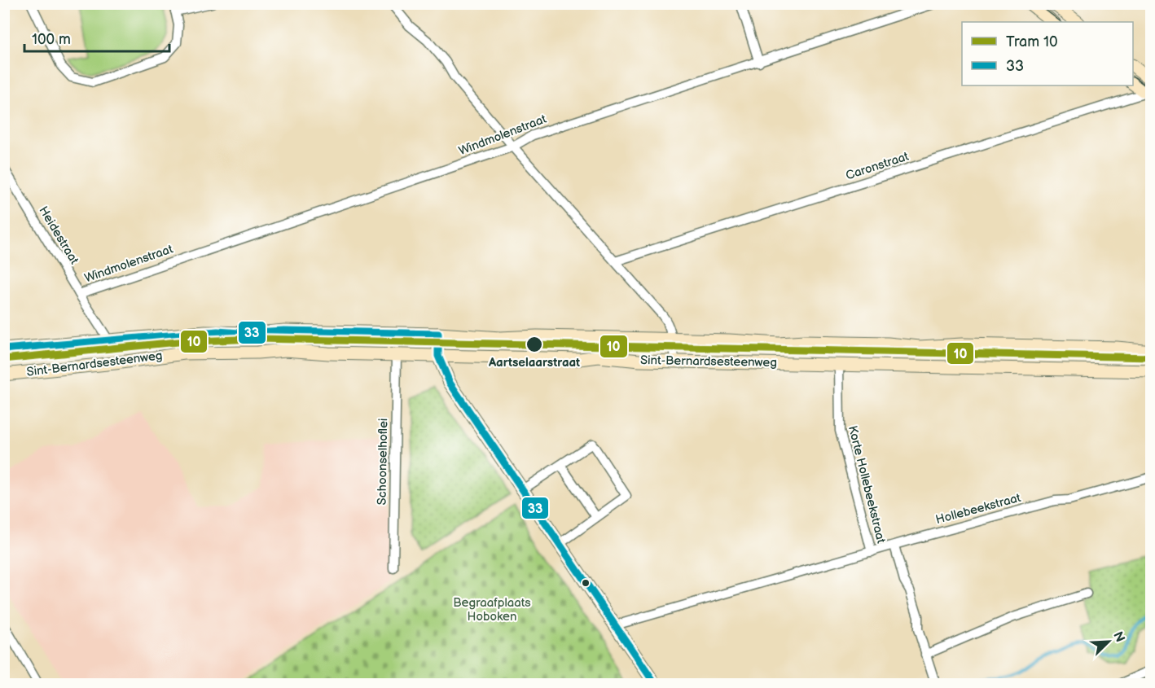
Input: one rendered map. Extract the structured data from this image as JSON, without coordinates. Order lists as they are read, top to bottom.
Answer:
{
  "streets": {
    "main road": ["Sint-Bernardsesteenweg"],
    "street": [
      "Windmolenstraat",
      "Caronstraat",
      "Heidestraat",
      "Schoonselhoflei",
      "Korte Hollebeekstraat",
      "Hollebeekstraat"
    ]
  },
  "crossings": [
    ["Windmolenstraat", "Heidestraat"],
    ["Heidestraat", "Sint-Bernardsesteenweg"],
    ["Sint-Bernardsesteenweg", "Schoonselhoflei"],
    ["Sint-Bernardsesteenweg", "Korte Hollebeekstraat"],
    ["Korte Hollebeekstraat", "Hollebeekstraat"]
  ],
  "parks": ["Begraafplaats Hoboken"],
  "places": ["Aartselaarstraat"],
  "lines": ["transit line 33", "tram line 10"],
  "legend": ["Tram 10", "33"],
  "scale_bar": "100 m",
  "north": "top right"
}
